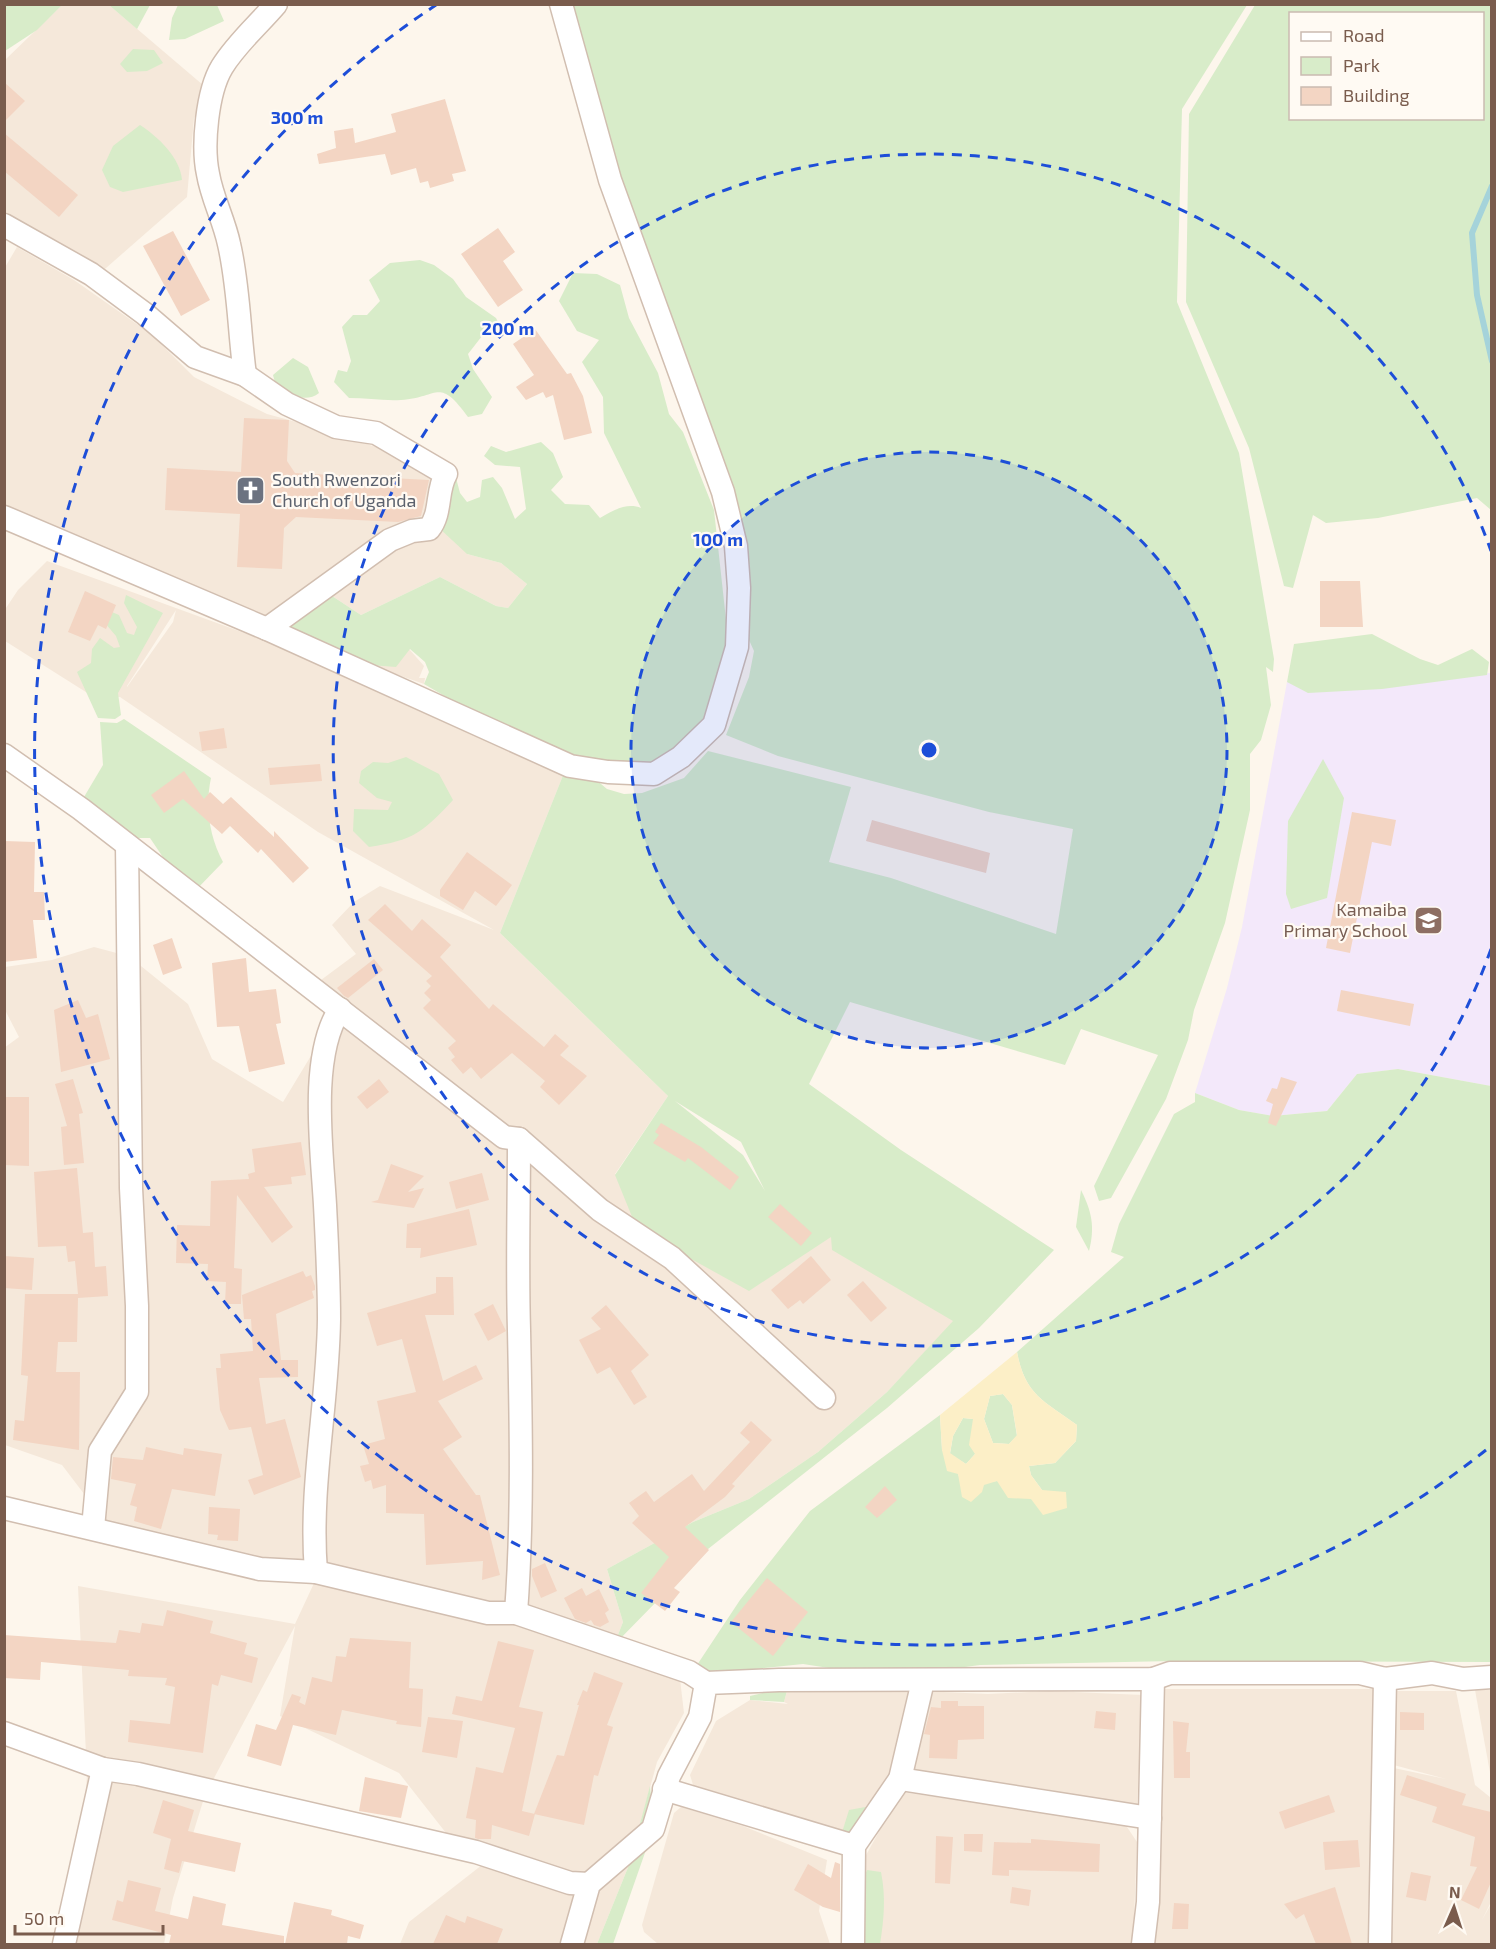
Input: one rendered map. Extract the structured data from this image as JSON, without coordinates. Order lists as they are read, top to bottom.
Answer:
{
  "places": {
    "church": ["South Rwenzori Church of Uganda"],
    "school or university": ["Kamaiba Primary School"]
  },
  "legend": ["Road", "Park", "Building"],
  "scale_bar": "50 m",
  "north": "top",
  "rings": ["300 m", "200 m", "100 m"]
}
